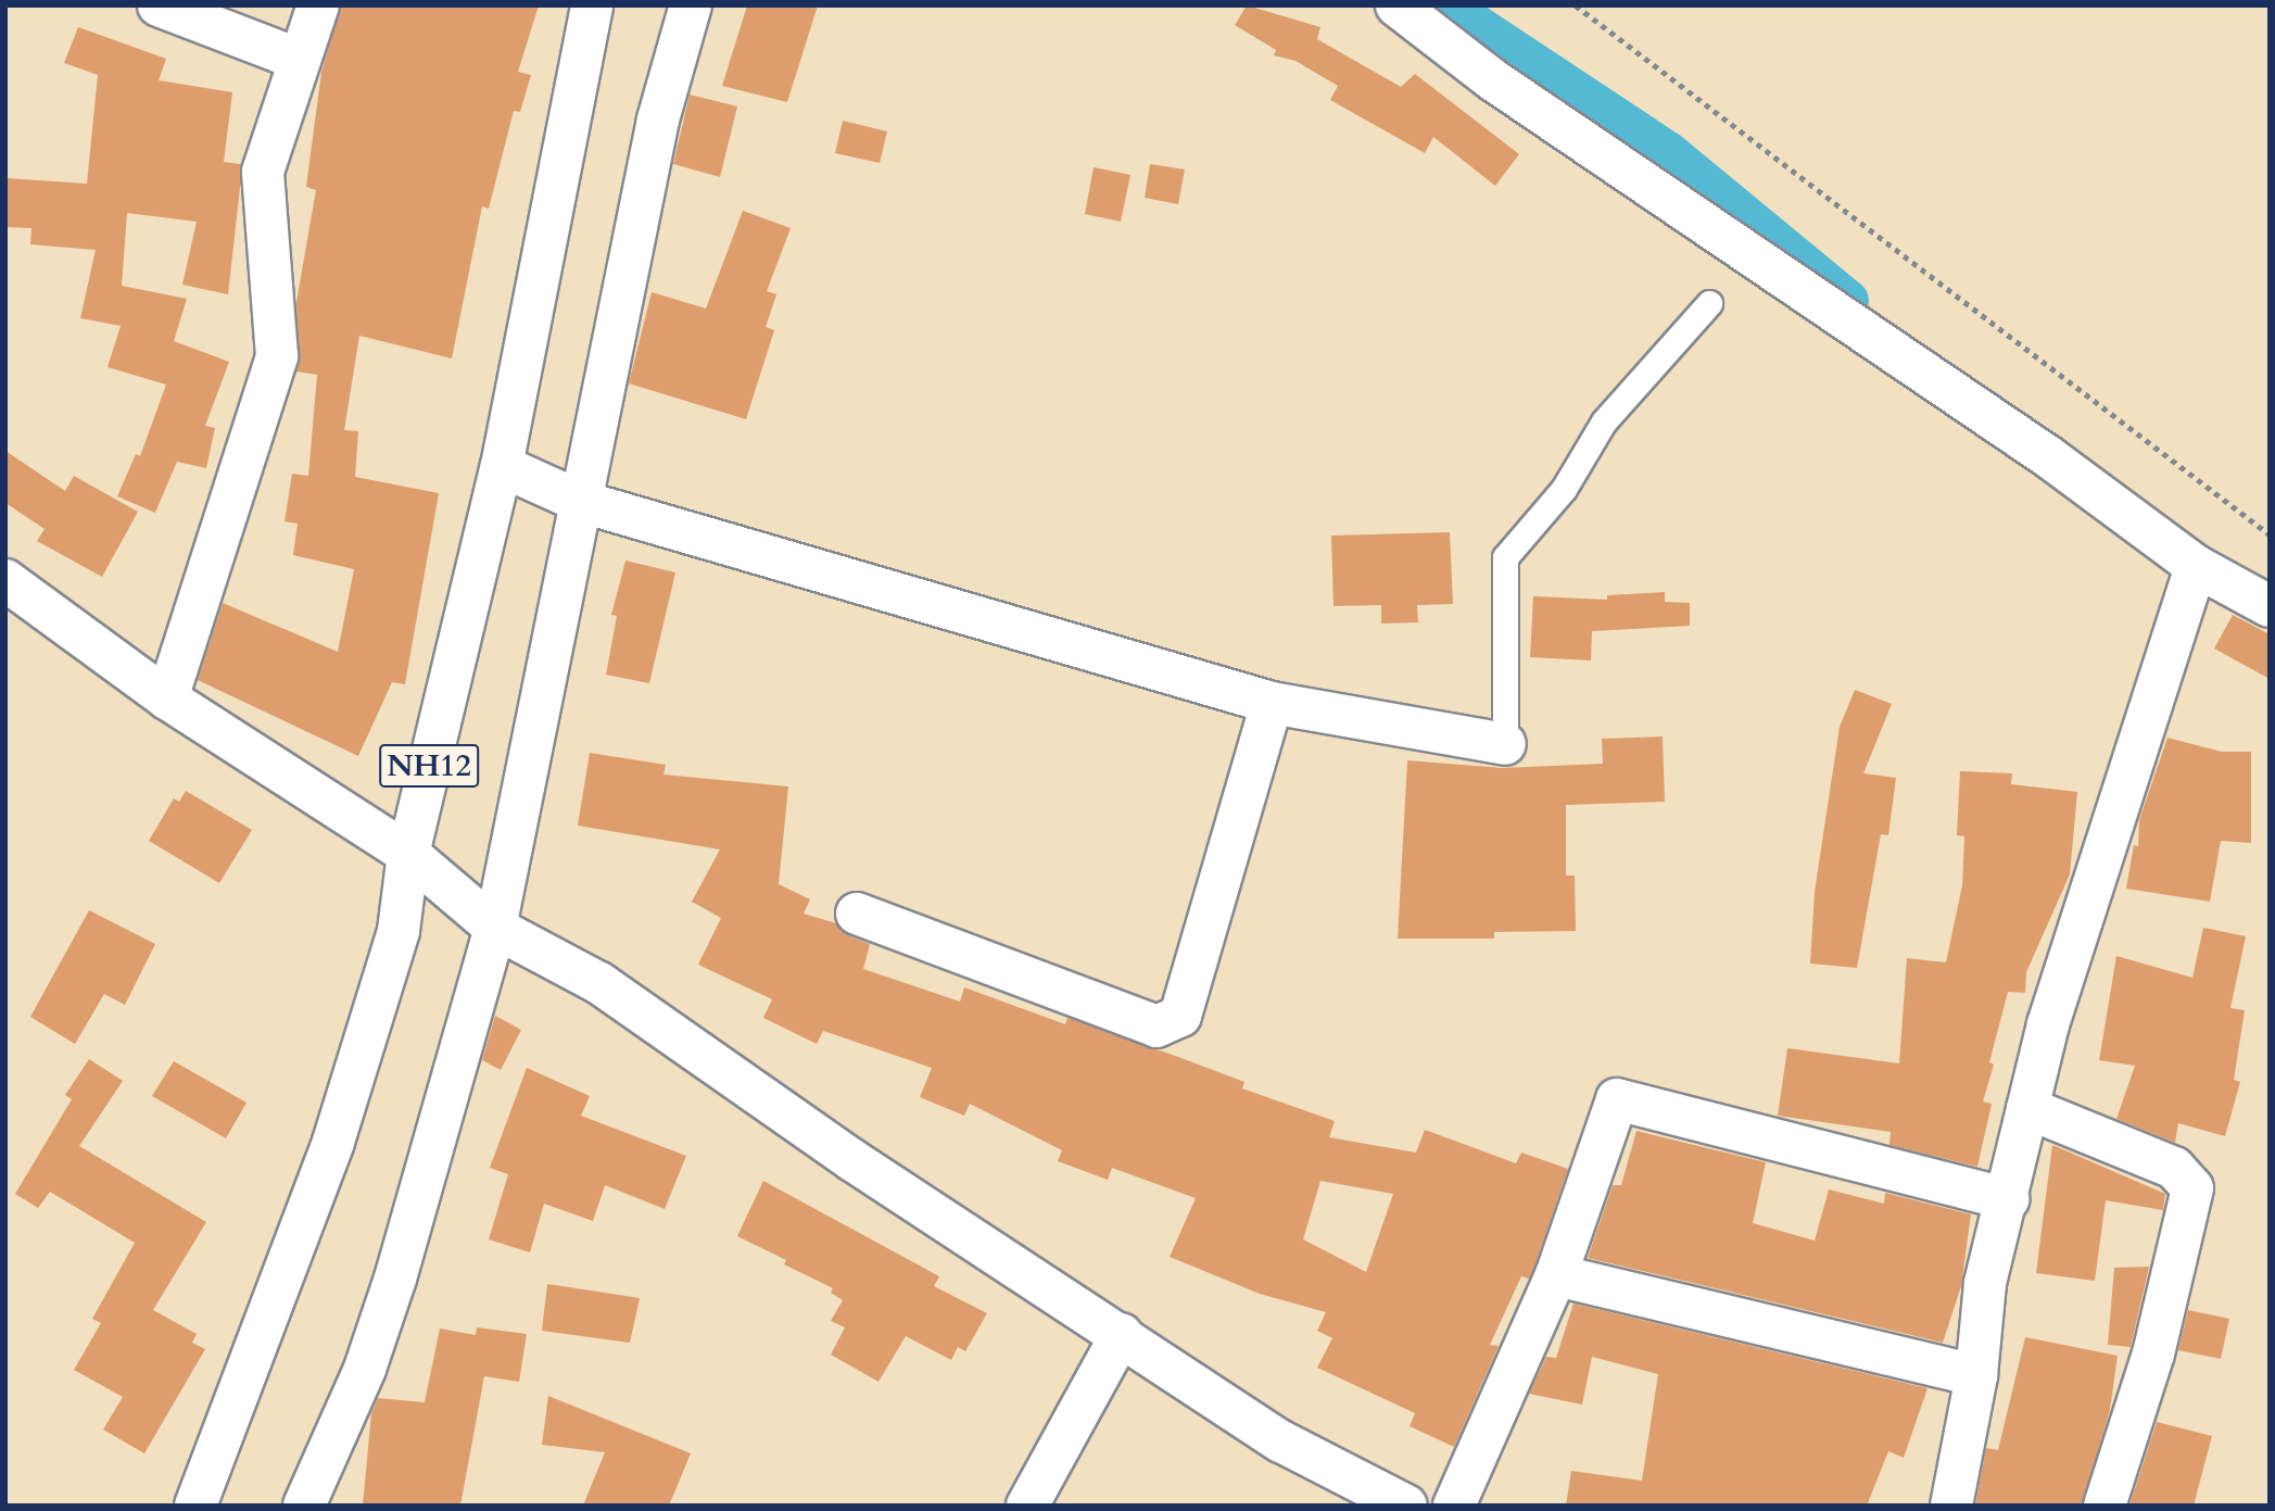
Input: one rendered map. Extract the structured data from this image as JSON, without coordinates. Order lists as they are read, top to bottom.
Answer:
{
  "streets": {
    "main road": ["NH12"]
  }
}
